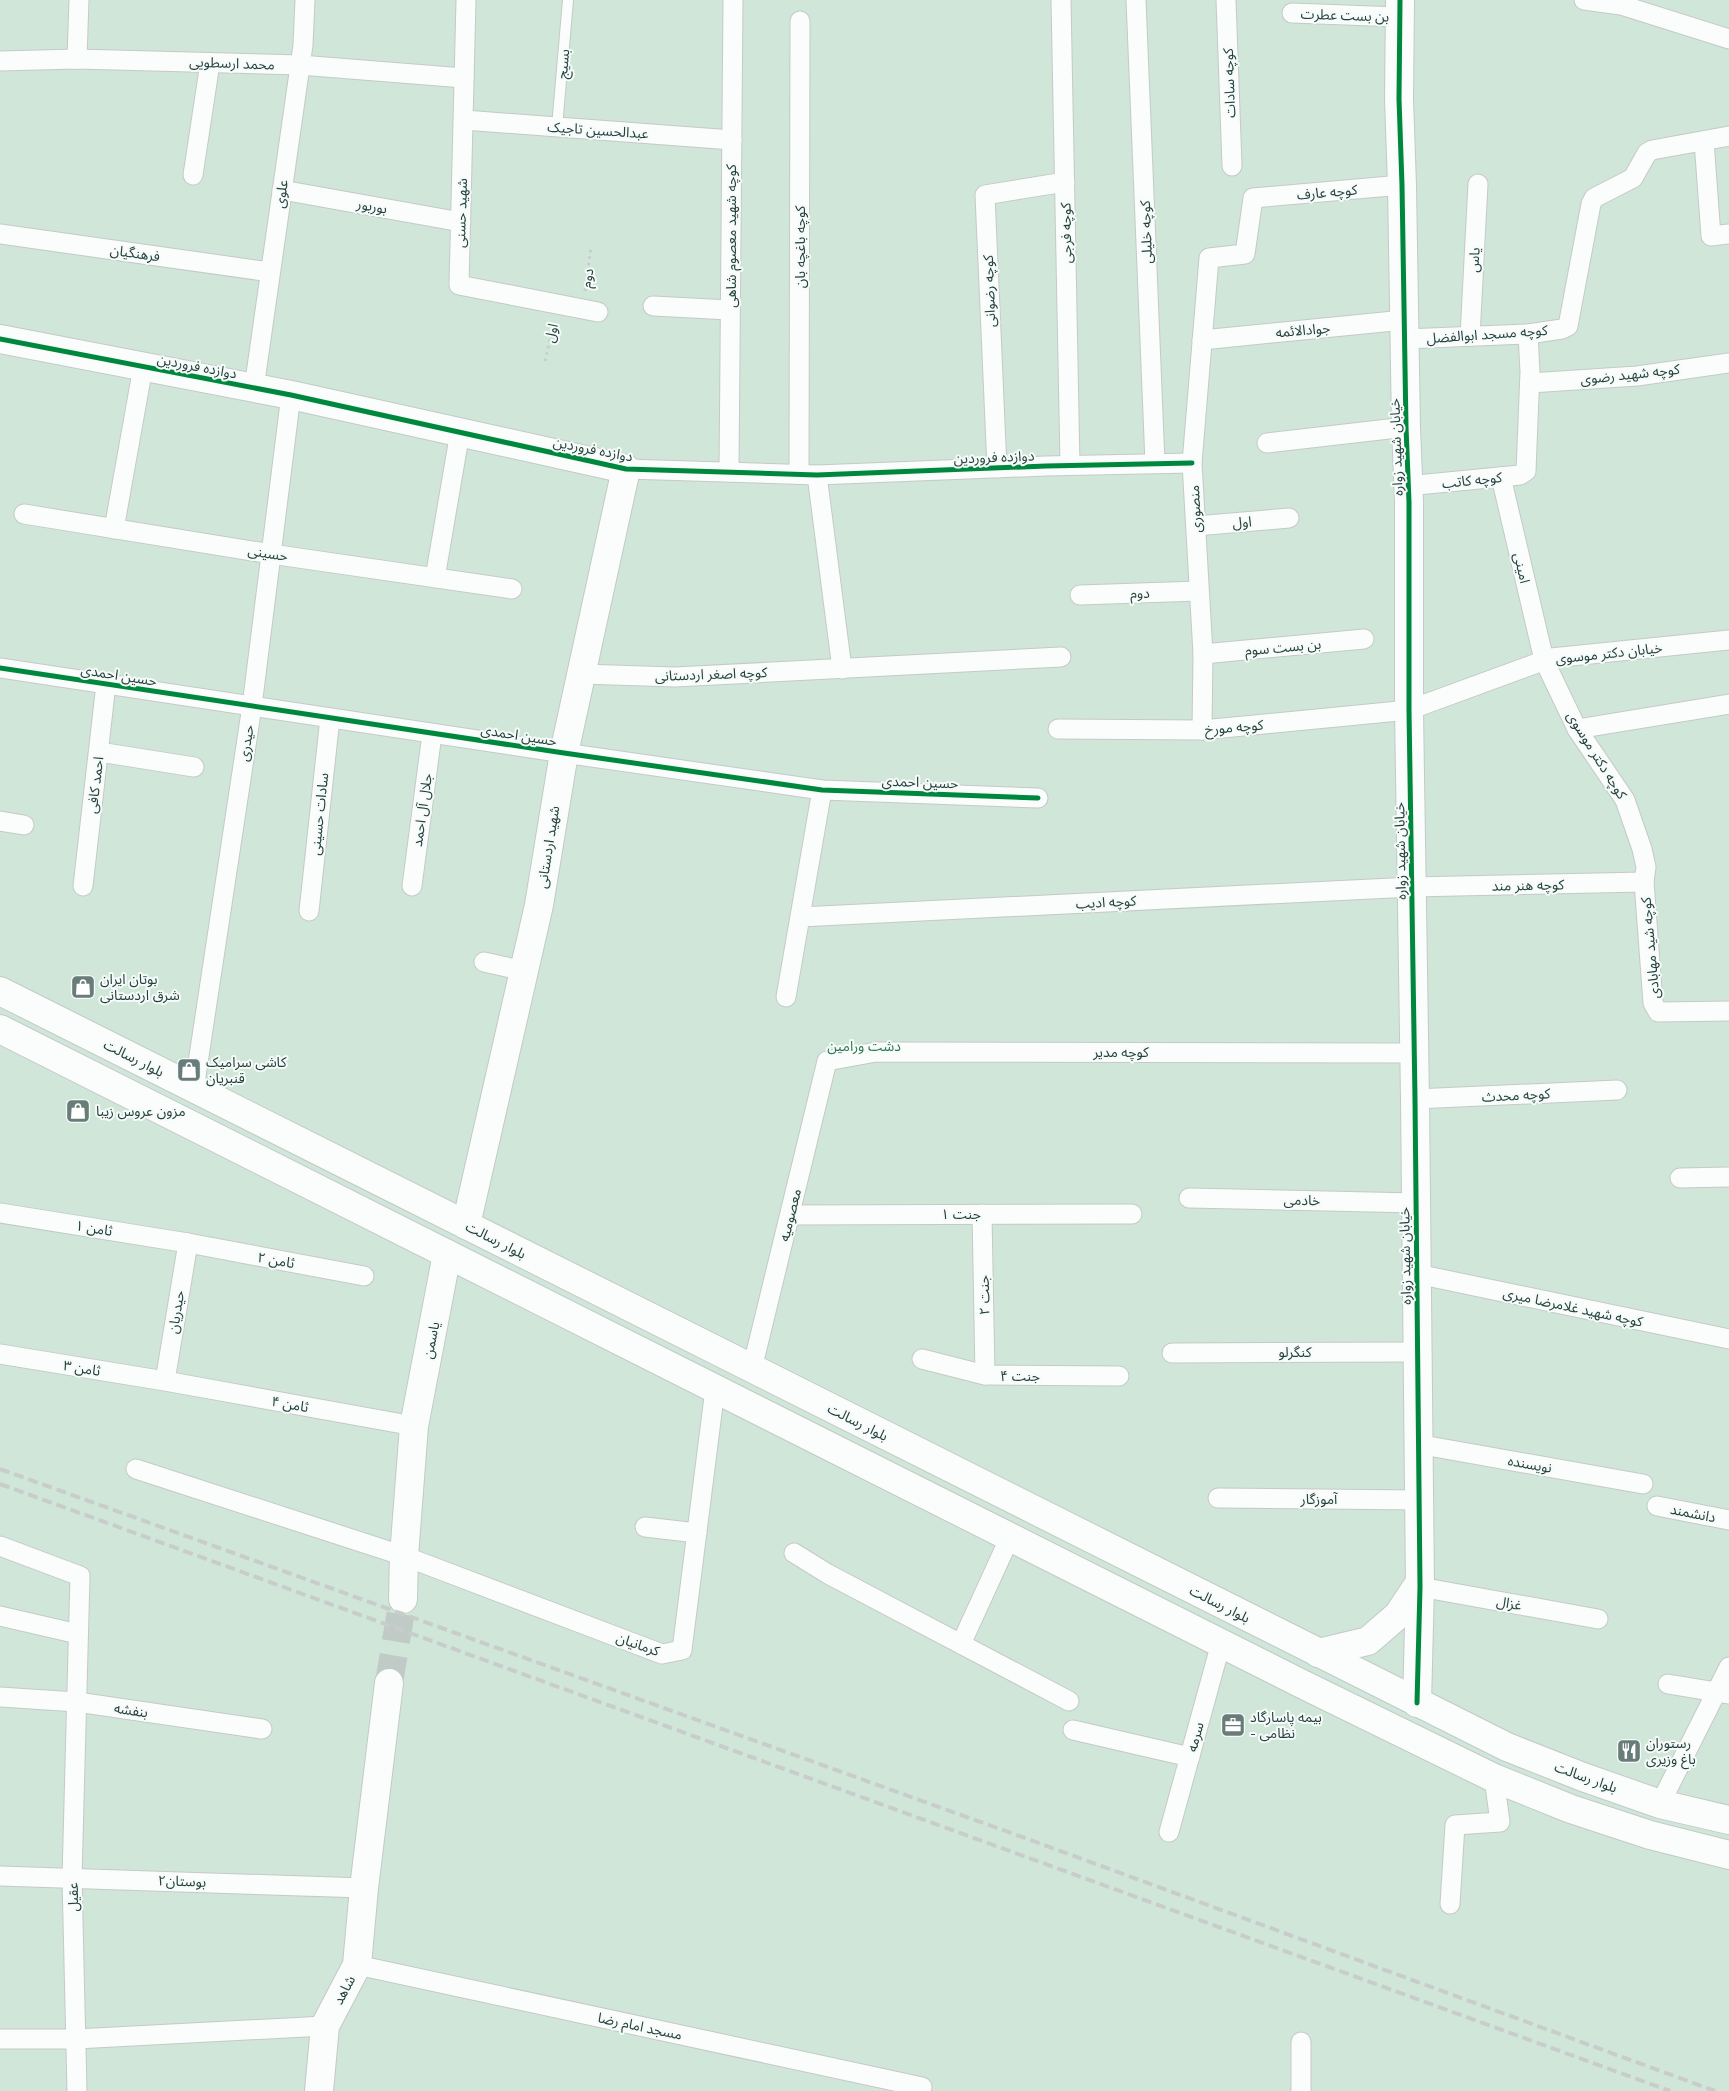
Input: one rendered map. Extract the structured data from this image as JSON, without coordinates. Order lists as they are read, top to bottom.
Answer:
{
  "streets": {
    "street": [
      "بن بست عطرت",
      "محمد ارسطویی",
      "کوچه سادات",
      "عبدالحسین تاجیک",
      "کوچه عارف",
      "علوی",
      "بوربور",
      "شهید حسنی",
      "کوچه خلیلی",
      "کوچه فرجی",
      "کوچه شهید معصوم شاهی",
      "کوچه باغچه بان",
      "فرهنگیان",
      "یاس",
      "دوم",
      "کوچه رضوانی",
      "جوادالائمه",
      "اول",
      "کوچه مسجد ابوالفضل",
      "دوازده فروردین",
      "کوچه شهید رضوی",
      "خیابان شهید زواره",
      "کوچه کاتب",
      "منصوری",
      "حسینی",
      "امینی",
      "بن بست سوم",
      "خیابان دکتر موسوی",
      "کوچه اصغر اردستانی",
      "حسین احمدی",
      "کوچه مورخ",
      "حیدری",
      "کوچه دکتر موسوی",
      "احمد کافی",
      "جلال آل احمد",
      "سادات حسینی",
      "شهید اردستانی",
      "کوچه هنر مند",
      "کوچه ادیب",
      "کوچه شید مهابادی",
      "کوچه مدیر",
      "بلوار رسالت",
      "کوچه محدث",
      "خادمی",
      "جنت ۱",
      "معصومیه",
      "ثامن ۱",
      "ثامن ۲",
      "جنت ۲",
      "کوچه شهید غلامرضا میری",
      "حیدریان",
      "یاسمن",
      "کنگرلو",
      "ثامن ۳",
      "جنت ۴",
      "ثامن ۴",
      "نویسنده",
      "آموزگار",
      "دانشمند",
      "غزال",
      "کرمانیان",
      "بنفشه",
      "سرمه",
      "بوستان۲",
      "عقیل",
      "شاهد",
      "مسجد امام رضا"
    ],
    "lane": ["بسیج"]
  },
  "crossings": [
    ["بن بست عطرت", "خیابان شهید زواره"],
    ["محمد ارسطویی", "علوی"],
    ["محمد ارسطویی", "شهید حسنی"],
    ["بسیج", "عبدالحسین تاجیک"],
    ["عبدالحسین تاجیک", "شهید حسنی"],
    ["عبدالحسین تاجیک", "کوچه شهید معصوم شاهی"],
    ["کوچه عارف", "خیابان شهید زواره"],
    ["کوچه عارف", "منصوری"],
    ["علوی", "بوربور"],
    ["علوی", "فرهنگیان"],
    ["علوی", "دوازده فروردین"],
    ["بوربور", "شهید حسنی"],
    ["شهید حسنی", "دوم"],
    ["شهید حسنی", "اول"],
    ["کوچه خلیلی", "دوازده فروردین"],
    ["کوچه فرجی", "کوچه رضوانی"],
    ["کوچه فرجی", "دوازده فروردین"],
    ["کوچه شهید معصوم شاهی", "دوازده فروردین"],
    ["کوچه باغچه بان", "دوازده فروردین"],
    ["یاس", "کوچه مسجد ابوالفضل"],
    ["دوم", "منصوری"],
    ["کوچه رضوانی", "دوازده فروردین"],
    ["جوادالائمه", "کوچه مسجد ابوالفضل"],
    ["جوادالائمه", "خیابان شهید زواره"],
    ["جوادالائمه", "منصوری"],
    ["اول", "منصوری"],
    ["کوچه مسجد ابوالفضل", "خیابان شهید زواره"],
    ["دوازده فروردین", "منصوری"],
    ["دوازده فروردین", "حیدری"],
    ["دوازده فروردین", "شهید اردستانی"],
    ["کوچه شهید رضوی", "کوچه کاتب"],
    ["خیابان شهید زواره", "خیابان دکتر موسوی"],
    ["خیابان شهید زواره", "کوچه مورخ"],
    ["خیابان شهید زواره", "کوچه هنر مند"],
    ["خیابان شهید زواره", "کوچه ادیب"],
    ["خیابان شهید زواره", "کوچه مدیر"],
    ["خیابان شهید زواره", "بلوار رسالت"],
    ["خیابان شهید زواره", "کوچه محدث"],
    ["خیابان شهید زواره", "خادمی"],
    ["خیابان شهید زواره", "کوچه شهید غلامرضا میری"],
    ["خیابان شهید زواره", "کنگرلو"],
    ["خیابان شهید زواره", "نویسنده"],
    ["خیابان شهید زواره", "آموزگار"],
    ["خیابان شهید زواره", "غزال"],
    ["کوچه کاتب", "امینی"],
    ["منصوری", "بن بست سوم"],
    ["منصوری", "کوچه مورخ"],
    ["حسینی", "حیدری"],
    ["امینی", "خیابان دکتر موسوی"],
    ["امینی", "کوچه دکتر موسوی"],
    ["خیابان دکتر موسوی", "کوچه مورخ"],
    ["خیابان دکتر موسوی", "کوچه دکتر موسوی"],
    ["کوچه اصغر اردستانی", "شهید اردستانی"],
    ["حسین احمدی", "حیدری"],
    ["حسین احمدی", "احمد کافی"],
    ["حسین احمدی", "جلال آل احمد"],
    ["حسین احمدی", "سادات حسینی"],
    ["حسین احمدی", "شهید اردستانی"],
    ["حیدری", "بلوار رسالت"],
    ["کوچه دکتر موسوی", "کوچه هنر مند"],
    ["کوچه دکتر موسوی", "کوچه شید مهابادی"],
    ["شهید اردستانی", "بلوار رسالت"],
    ["کوچه هنر مند", "کوچه ادیب"],
    ["کوچه هنر مند", "کوچه شید مهابادی"],
    ["کوچه مدیر", "معصومیه"],
    ["بلوار رسالت", "معصومیه"],
    ["جنت ۱", "معصومیه"],
    ["جنت ۱", "جنت ۲"],
    ["ثامن ۱", "ثامن ۲"],
    ["ثامن ۱", "حیدریان"],
    ["ثامن ۲", "حیدریان"],
    ["جنت ۲", "جنت ۴"],
    ["حیدریان", "ثامن ۳"],
    ["حیدریان", "ثامن ۴"],
    ["یاسمن", "ثامن ۴"],
    ["یاسمن", "کرمانیان"],
    ["ثامن ۳", "ثامن ۴"],
    ["بنفشه", "عقیل"],
    ["بوستان۲", "عقیل"],
    ["بوستان۲", "شاهد"],
    ["شاهد", "مسجد امام رضا"]
  ],
  "parks": ["دشت ورامین"],
  "places": {
    "shop": ["بوتان ایران شرق اردستانی", "کاشی سرامیک قنبریان", "مزون عروس زیبا"],
    "office": ["بیمه پاسارگاد - نظامی"],
    "restaurant": ["رستوران باغ وزیری"]
  }
}
